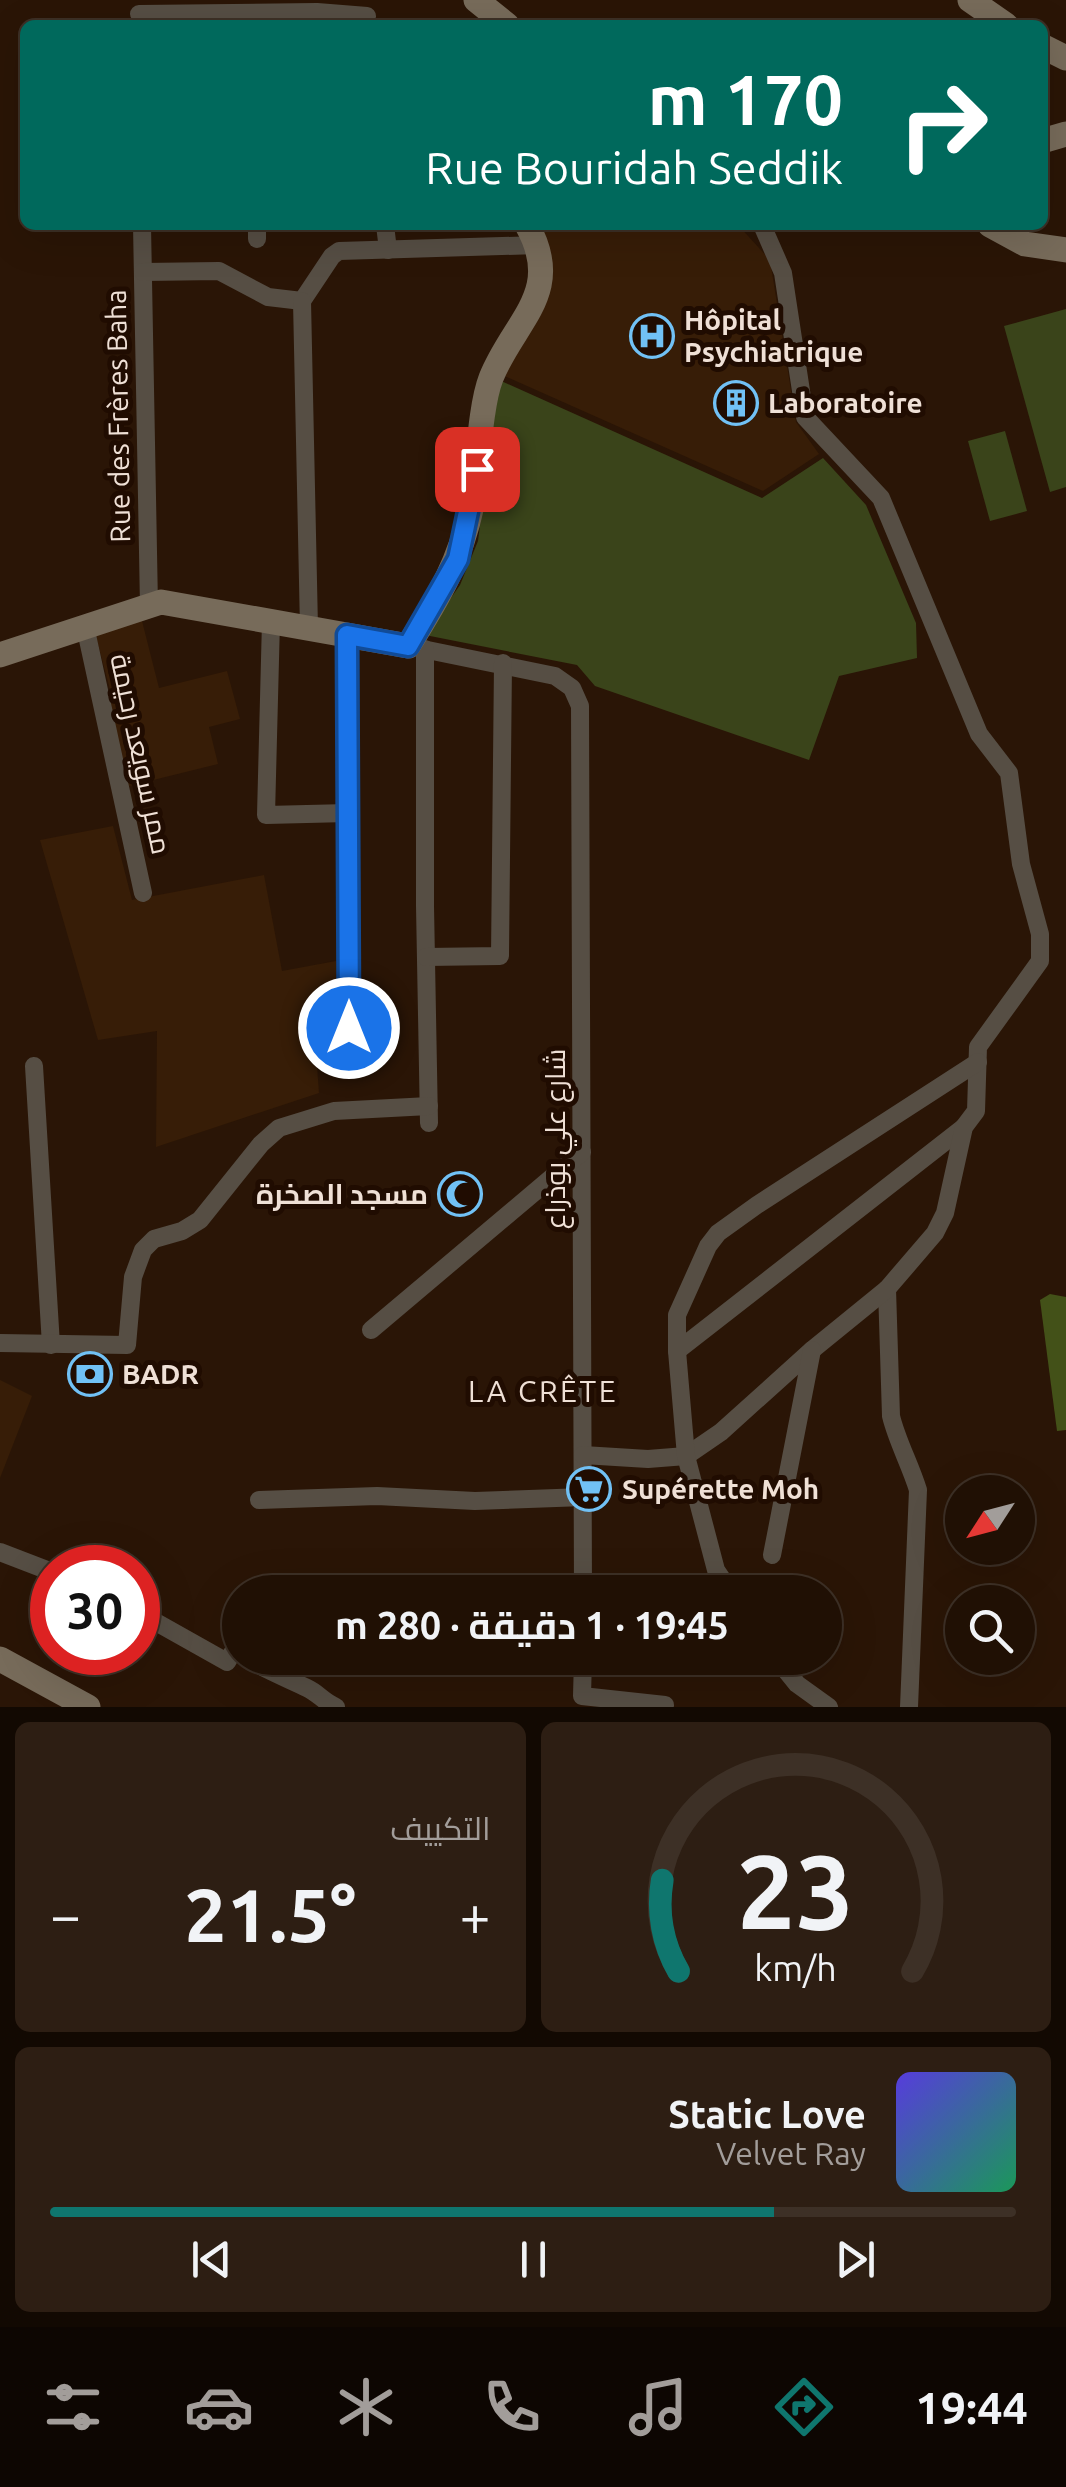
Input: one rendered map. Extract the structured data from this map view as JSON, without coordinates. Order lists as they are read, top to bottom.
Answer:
{
  "streets": {
    "street": ["Rue des Frères Baha", "ممر سويعد رحيمة", "شارع علي بوذراع"]
  },
  "districts": ["LA CRÊTE"],
  "places": {
    "hospital": ["Hôpital Psychiatrique"],
    "building": ["Laboratoire"],
    "mosque": ["مسجد الصخرة"],
    "bank": ["BADR"],
    "supermarket": ["Supérette Moh"]
  },
  "north": "bottom left",
  "page": {
    "turn": ["170 m", "Rue Bouridah Seddik"],
    "limit": "30",
    "trip": "19:45 · 1 دقيقة · 280 m",
    "tile": "التكييف",
    "heat": ["−", "21.5°", "+"],
    "song": ["Static Love", "Velvet Ray"],
    "tabs": "19:44",
    "gauge": ["23", "km/h"]
  }
}
